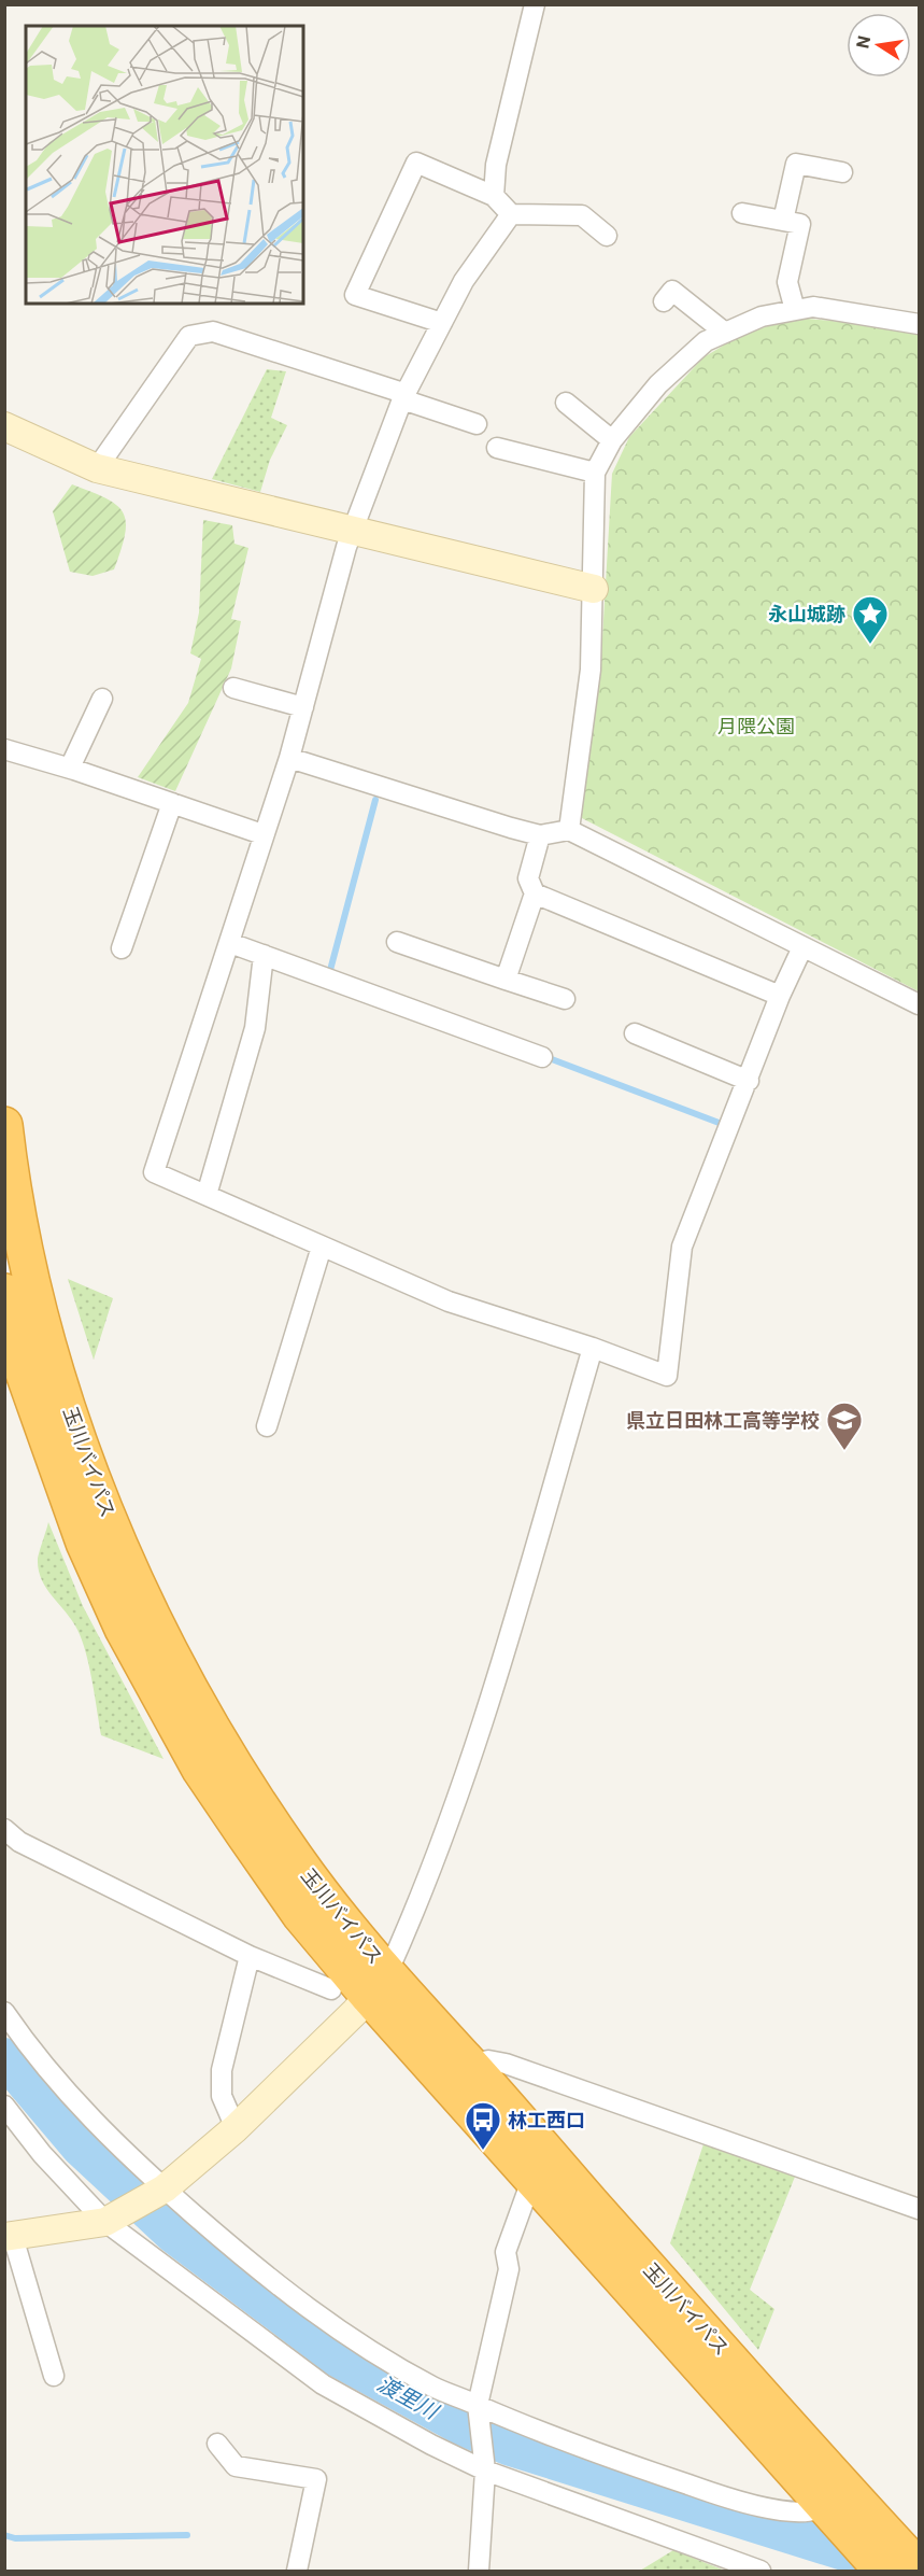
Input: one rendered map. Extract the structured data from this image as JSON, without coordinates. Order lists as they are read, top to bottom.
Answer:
{
  "streets": {
    "highway": ["玉川バイパス"]
  },
  "water": ["渡里川"],
  "parks": ["月隈公園"],
  "places": {
    "place": ["永山城跡"],
    "school or university": ["県立日田林工高等学校"],
    "bus stop": ["林工西口"]
  },
  "north": "left"
}
